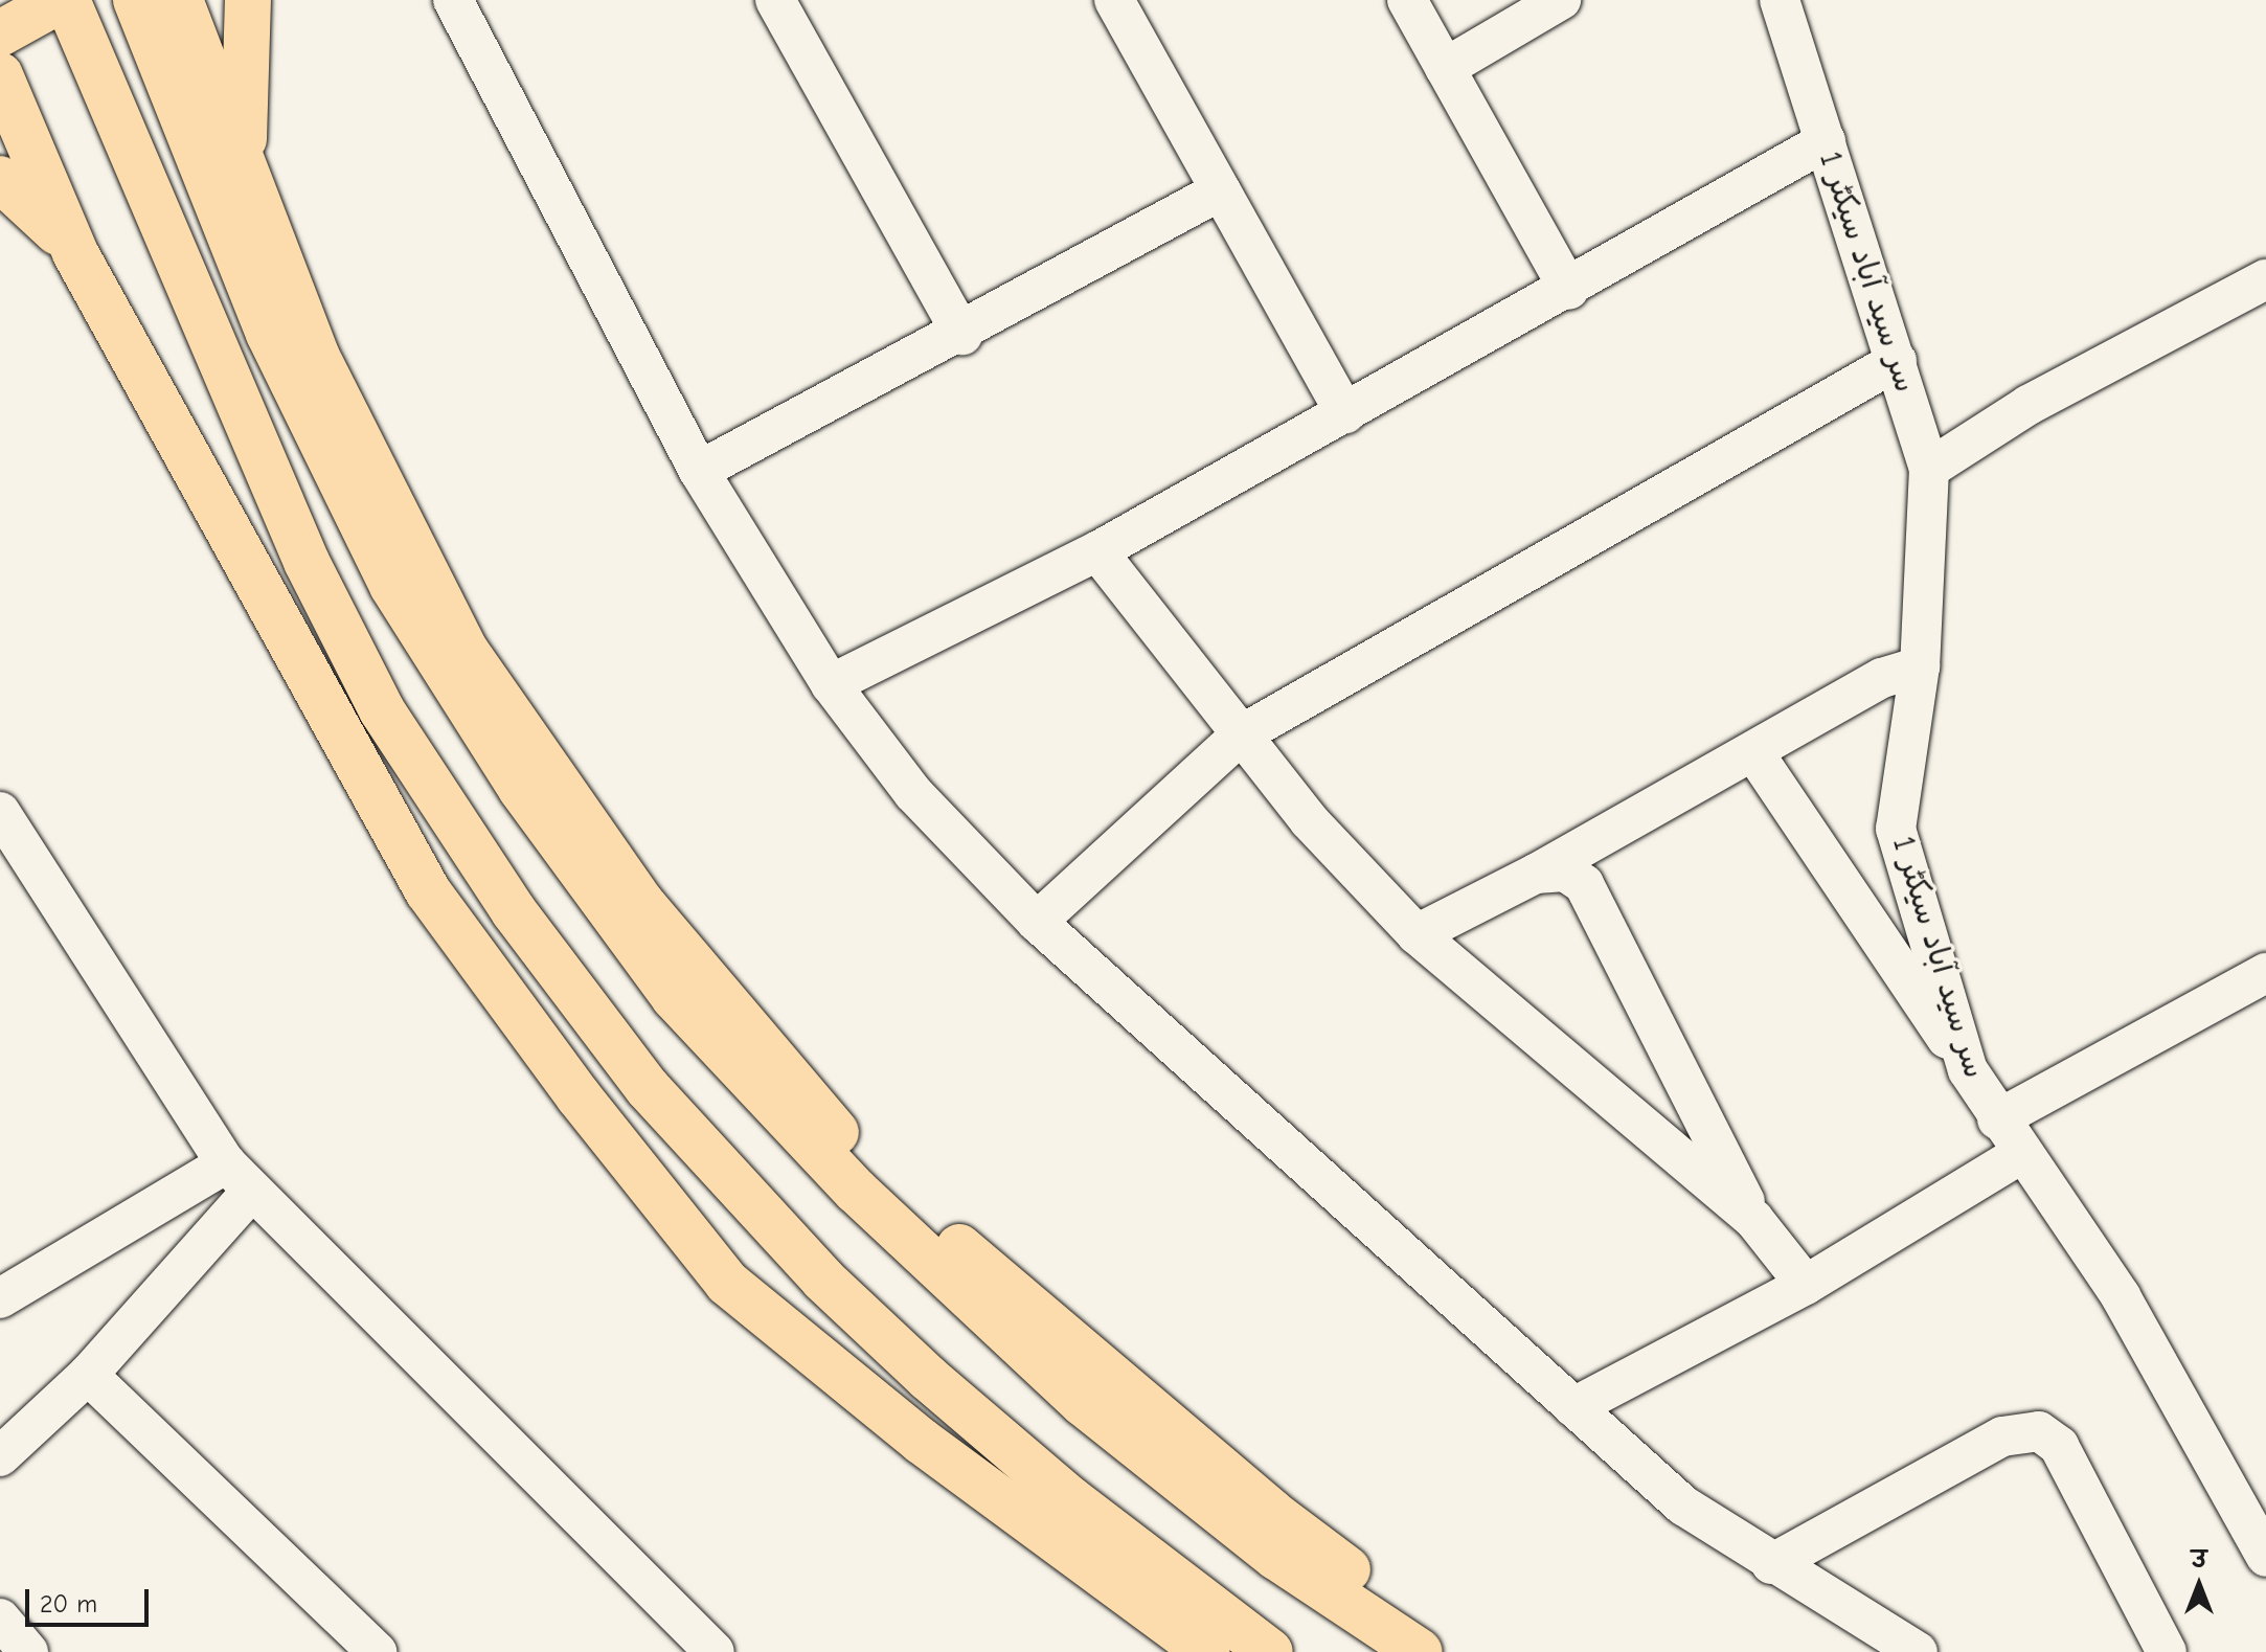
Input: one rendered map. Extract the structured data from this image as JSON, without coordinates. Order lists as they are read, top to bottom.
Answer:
{
  "streets": {
    "street": ["سر سید آباد سیکٹر 1"]
  },
  "scale_bar": "20 m",
  "north": "top"
}
